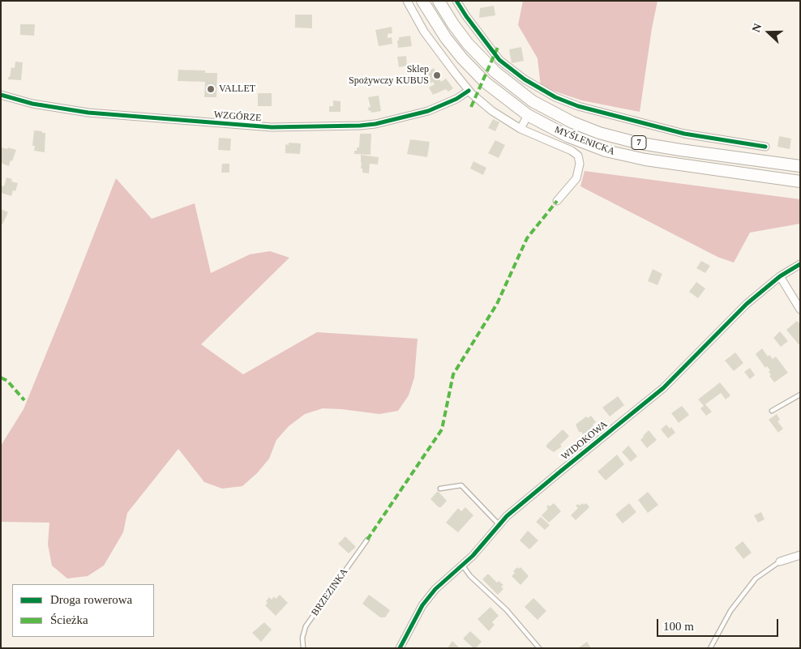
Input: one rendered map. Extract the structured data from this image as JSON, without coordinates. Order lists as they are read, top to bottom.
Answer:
{
  "streets": {
    "highway": ["MYŚLENICKA", "7"],
    "street": ["WZGÓRZE", "WIDOKOWA"],
    "lane": ["BRZEZINKA"]
  },
  "places": ["Sklep Spożywczy KUBUS", "VALLET"],
  "legend": ["Droga rowerowa", "Ścieżka"],
  "scale_bar": "100 m",
  "north": "left"
}
